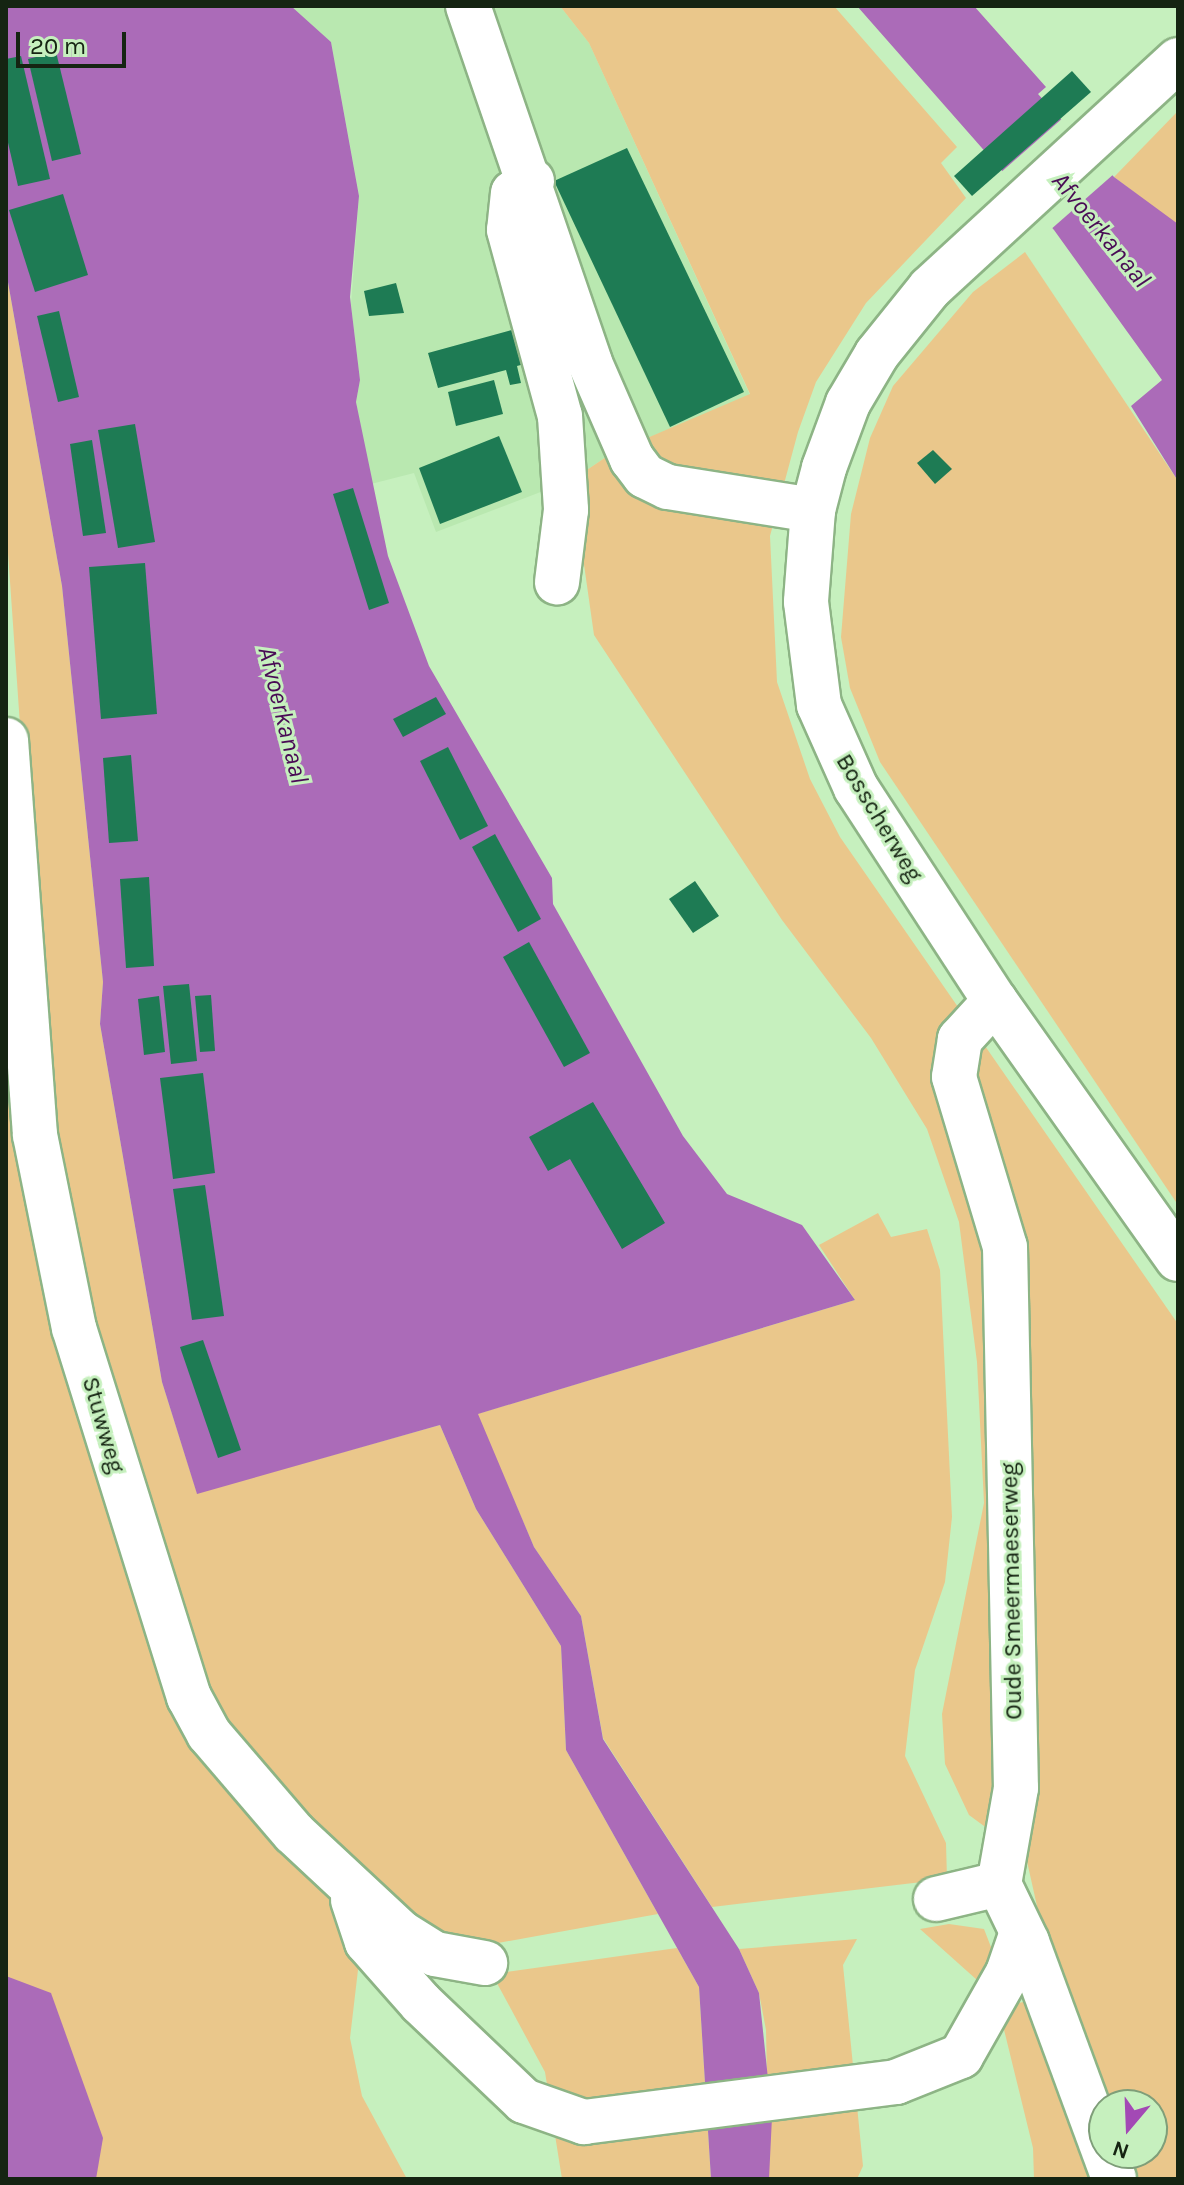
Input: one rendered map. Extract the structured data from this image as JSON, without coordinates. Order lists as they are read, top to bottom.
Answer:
{
  "streets": {
    "street": ["Bosscherweg", "Stuwweg", "Oude Smeermaeserweg"]
  },
  "crossings": [
    ["Bosscherweg", "Oude Smeermaeserweg"]
  ],
  "water": ["Afvoerkanaal"],
  "scale_bar": "20 m",
  "north": "bottom"
}
